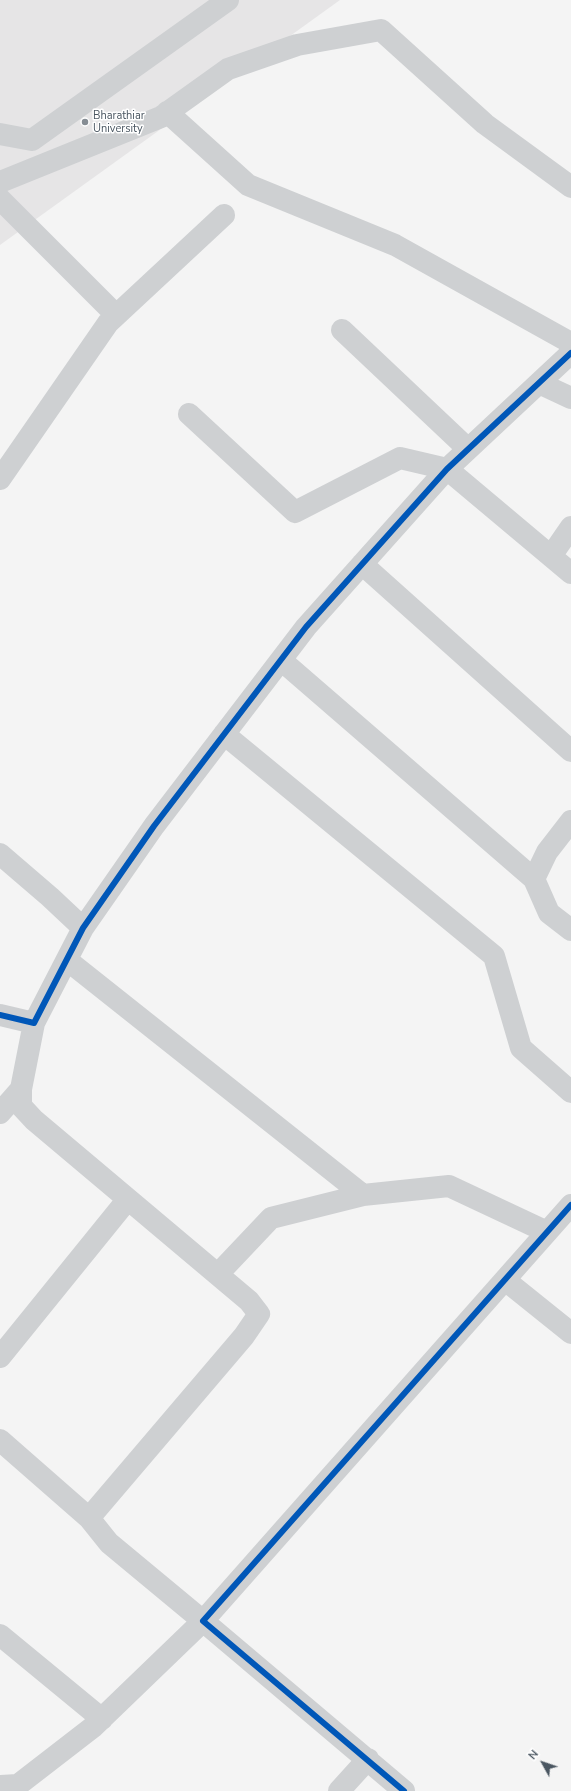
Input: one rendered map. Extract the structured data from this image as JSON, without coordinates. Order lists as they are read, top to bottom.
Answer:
{
  "places": ["Bharathiar University"],
  "north": "top left"
}
